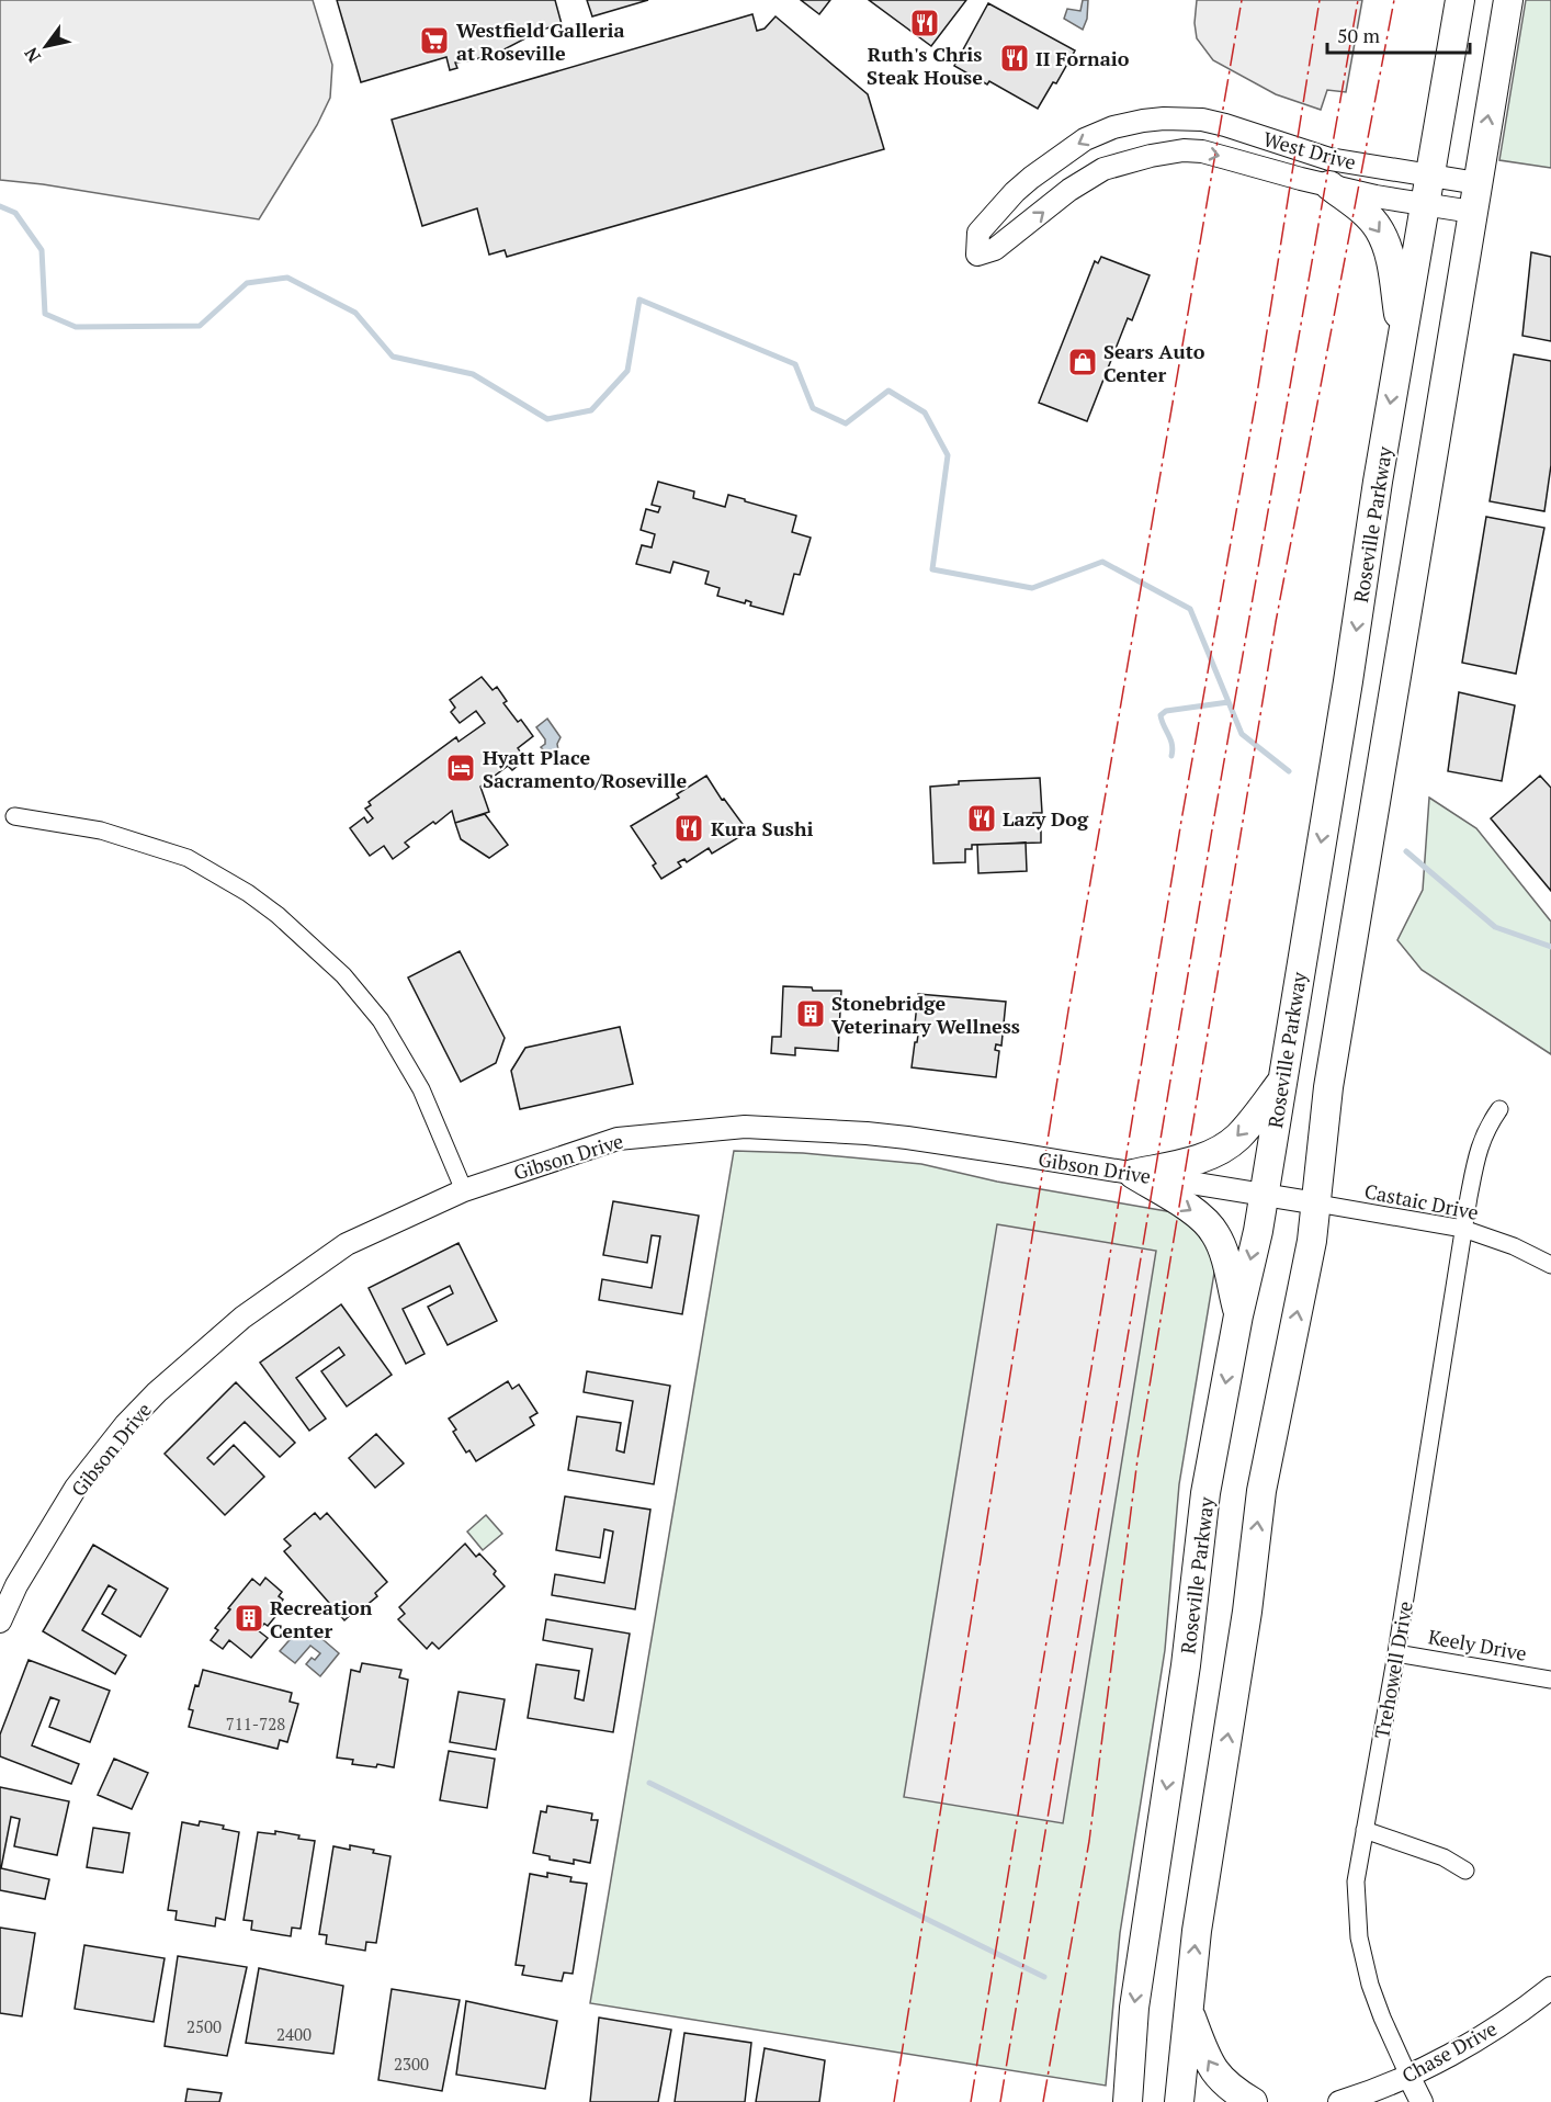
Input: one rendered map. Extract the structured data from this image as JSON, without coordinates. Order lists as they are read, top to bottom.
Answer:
{
  "streets": {
    "main road": ["Roseville Parkway"],
    "street": [
      "West Drive",
      "Gibson Drive",
      "Castaic Drive",
      "Keely Drive",
      "Trehowell Drive",
      "Chase Drive"
    ]
  },
  "crossings": [
    ["West Drive", "Roseville Parkway"],
    ["Roseville Parkway", "Gibson Drive"],
    ["Gibson Drive", "Castaic Drive"],
    ["Castaic Drive", "Trehowell Drive"],
    ["Keely Drive", "Trehowell Drive"],
    ["Trehowell Drive", "Chase Drive"]
  ],
  "places": {
    "restaurant": [
      "Ruth's Chris Steak House",
      "II Fornaio",
      "Lazy Dog",
      "Kura Sushi"
    ],
    "supermarket": ["Westfield Galleria at Roseville"],
    "shop": ["Sears Auto Center"],
    "hotel": ["Hyatt Place Sacramento/Roseville"],
    "building": ["Stonebridge Veterinary Wellness", "Recreation Center"]
  },
  "house_numbers": [
    "711-728",
    "2500",
    "2400",
    "2300"
  ],
  "scale_bar": "50 m",
  "north": "bottom left"
}
